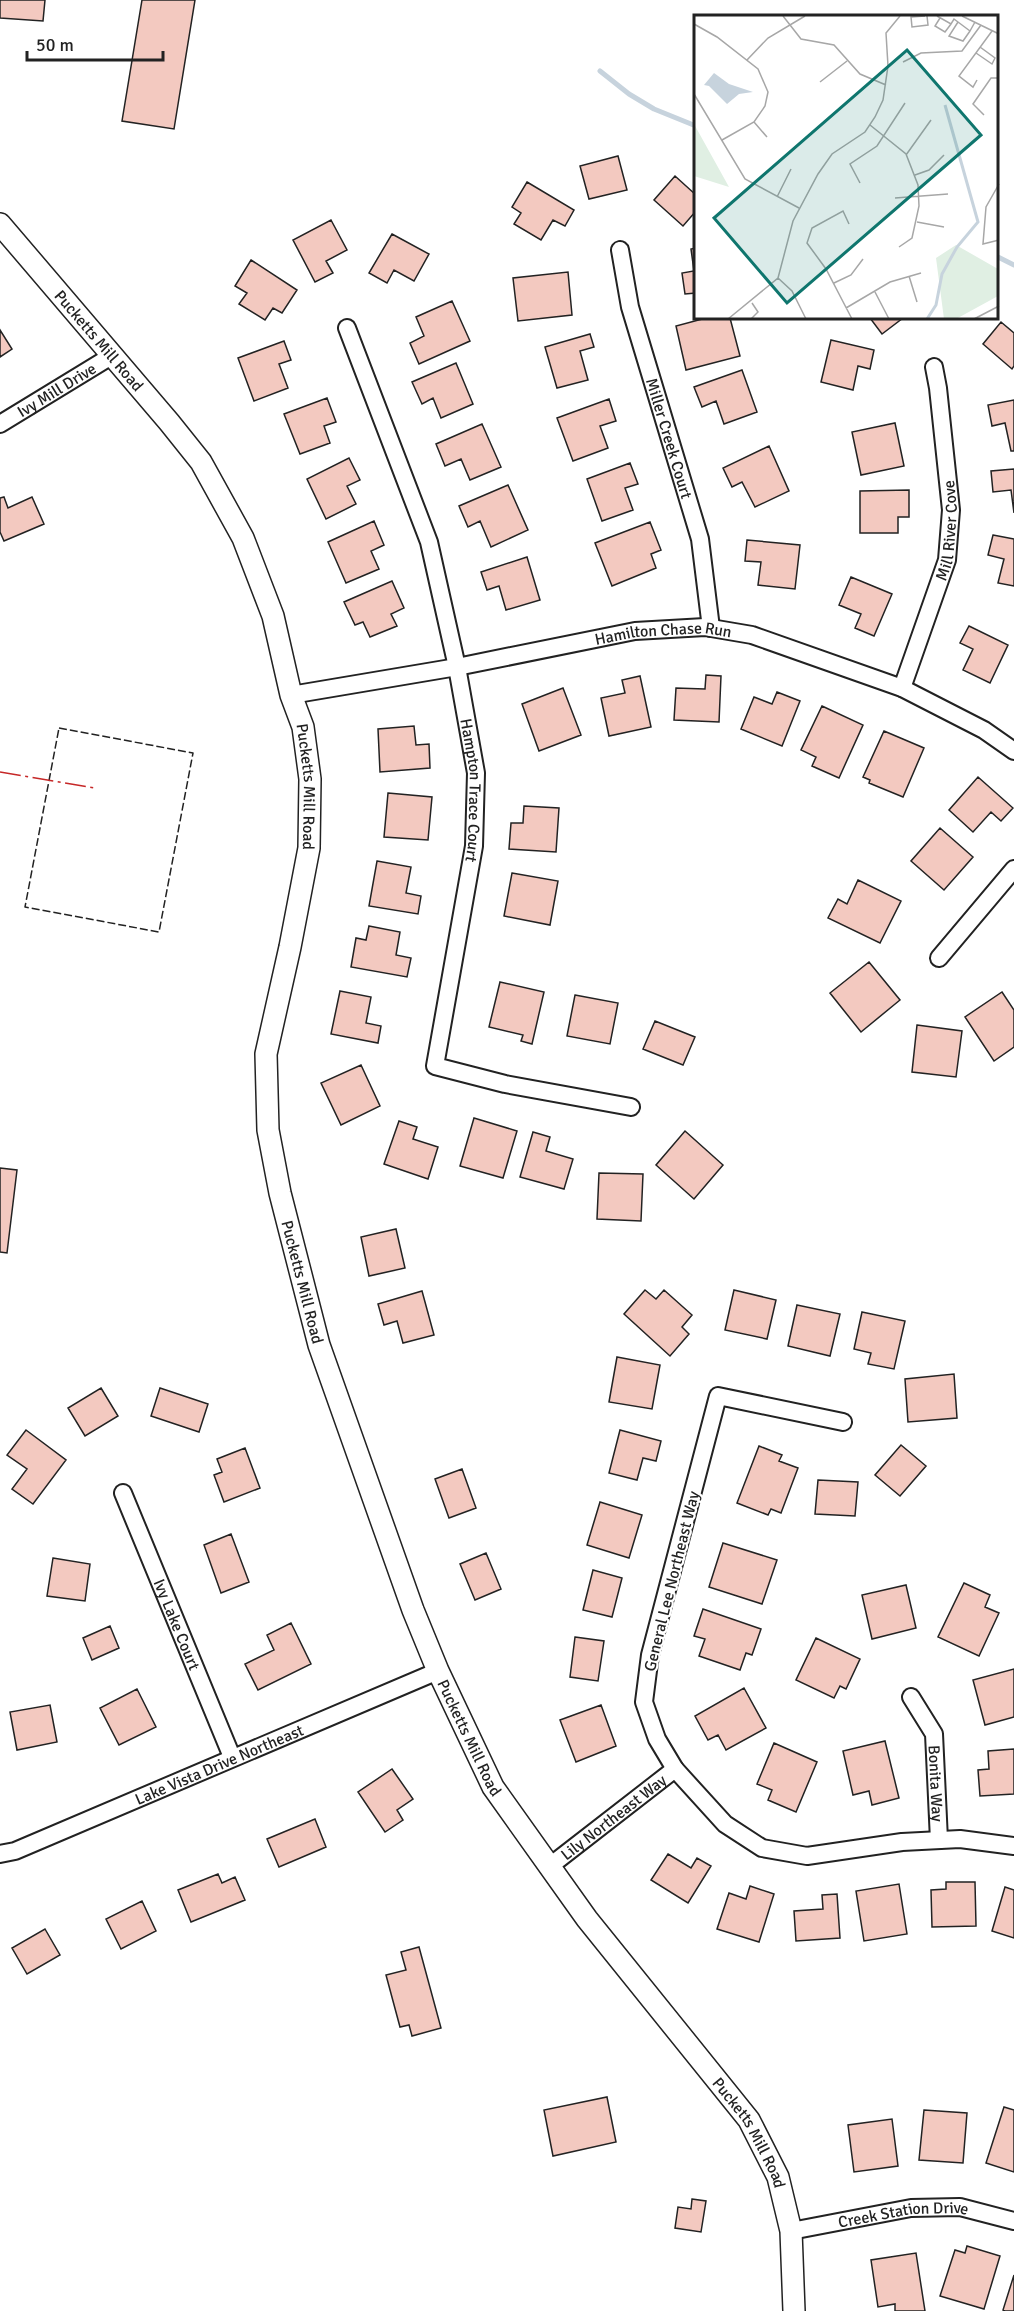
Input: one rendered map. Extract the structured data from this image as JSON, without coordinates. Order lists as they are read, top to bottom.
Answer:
{
  "streets": {
    "street": [
      "Pucketts Mill Road",
      "Ivy Mill Drive",
      "Miller Creek Court",
      "Mill River Cove",
      "Hamilton Chase Run",
      "Hampton Trace Court",
      "General Lee Northeast Way",
      "Ivy Lake Court",
      "Lake Vista Drive Northeast",
      "Bonita Way",
      "Lily Northeast Way",
      "Creek Station Drive"
    ]
  },
  "crossings": [
    ["Pucketts Mill Road", "Ivy Mill Drive"],
    ["Pucketts Mill Road", "Hamilton Chase Run"],
    ["Pucketts Mill Road", "Lake Vista Drive Northeast"],
    ["Pucketts Mill Road", "Lily Northeast Way"],
    ["Pucketts Mill Road", "Creek Station Drive"],
    ["Miller Creek Court", "Hamilton Chase Run"],
    ["Mill River Cove", "Hamilton Chase Run"],
    ["Hamilton Chase Run", "Hampton Trace Court"],
    ["General Lee Northeast Way", "Bonita Way"],
    ["General Lee Northeast Way", "Lily Northeast Way"],
    ["Ivy Lake Court", "Lake Vista Drive Northeast"]
  ],
  "scale_bar": "50 m"
}
